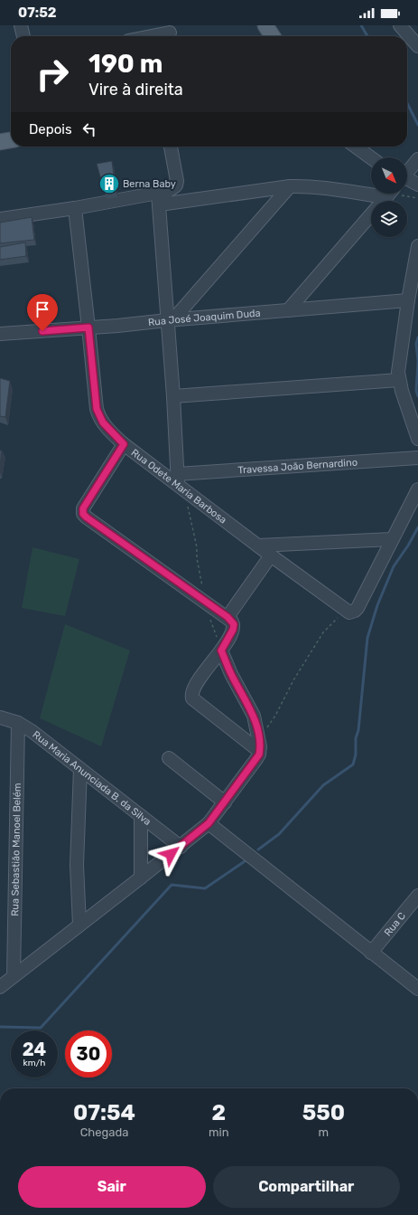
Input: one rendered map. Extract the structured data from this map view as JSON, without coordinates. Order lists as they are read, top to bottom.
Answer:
{
  "streets": {
    "street": [
      "Rua José Joaquim Duda",
      "Travessa João Bernardino",
      "Rua Odete Maria Barbosa",
      "Rua Maria Anunciada B. da Silva",
      "Rua Sebastião Manoel Belém",
      "Rua C"
    ]
  },
  "crossings": [
    ["Rua José Joaquim Duda", "Rua Odete Maria Barbosa"],
    ["Travessa João Bernardino", "Rua Odete Maria Barbosa"],
    ["Rua Maria Anunciada B. da Silva", "Rua Sebastião Manoel Belém"]
  ],
  "places": {
    "building": ["Berna Baby"]
  },
  "north": "bottom right",
  "page": {
    "status": "07:52",
    "turn": ["190 m", "Vire à direita"],
    "then": "Depois",
    "speed": "24 km/h",
    "limit": "30",
    "eta": [
      "07:54",
      "Chegada",
      "2",
      "min",
      "550",
      "m"
    ],
    "buttons": ["Sair", "Compartilhar"]
  }
}
